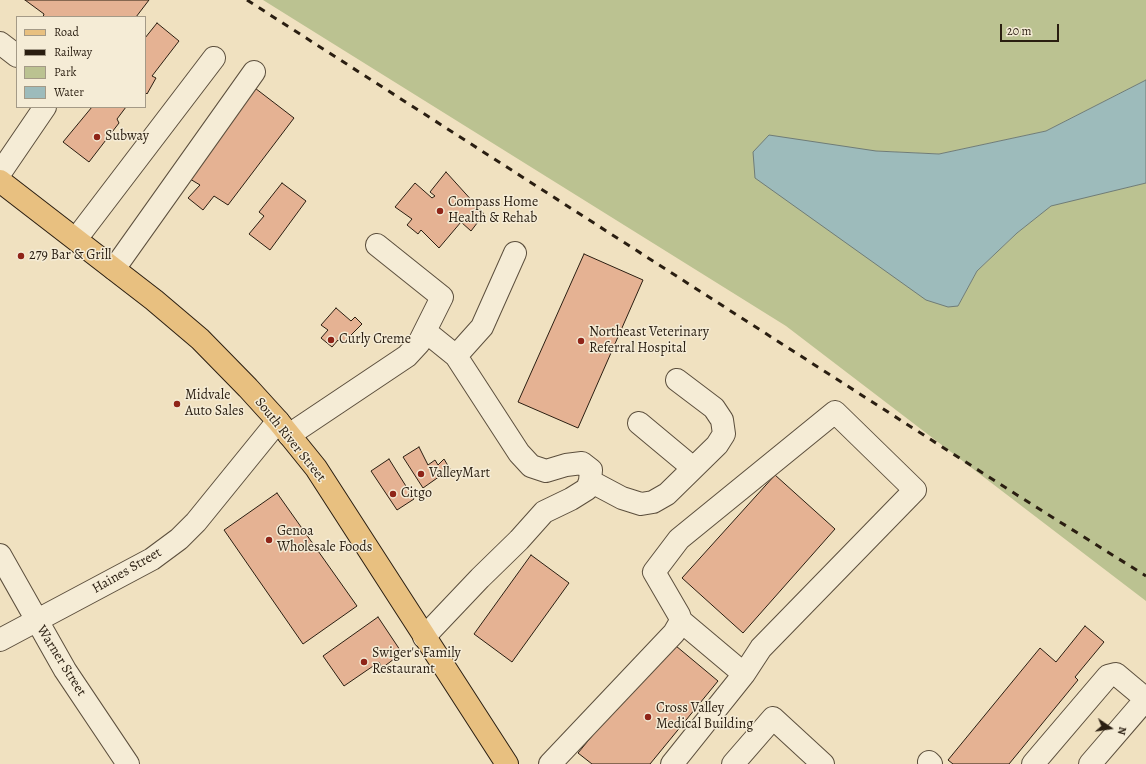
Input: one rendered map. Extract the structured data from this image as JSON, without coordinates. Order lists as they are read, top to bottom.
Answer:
{
  "streets": {
    "main road": ["South River Street"],
    "street": ["Haines Street", "Warner Street"]
  },
  "crossings": [
    ["South River Street", "Haines Street"],
    ["Haines Street", "Warner Street"]
  ],
  "places": [
    "Subway",
    "Compass Home Health & Rehab",
    "279 Bar & Grill",
    "Curly Creme",
    "Northeast Veterinary Referral Hospital",
    "Midvale Auto Sales",
    "ValleyMart",
    "Citgo",
    "Genoa Wholesale Foods",
    "Swiger's Family Restaurant",
    "Cross Valley Medical Building"
  ],
  "legend": [
    "Road",
    "Railway",
    "Park",
    "Water"
  ],
  "scale_bar": "20 m",
  "north": "right"
}
